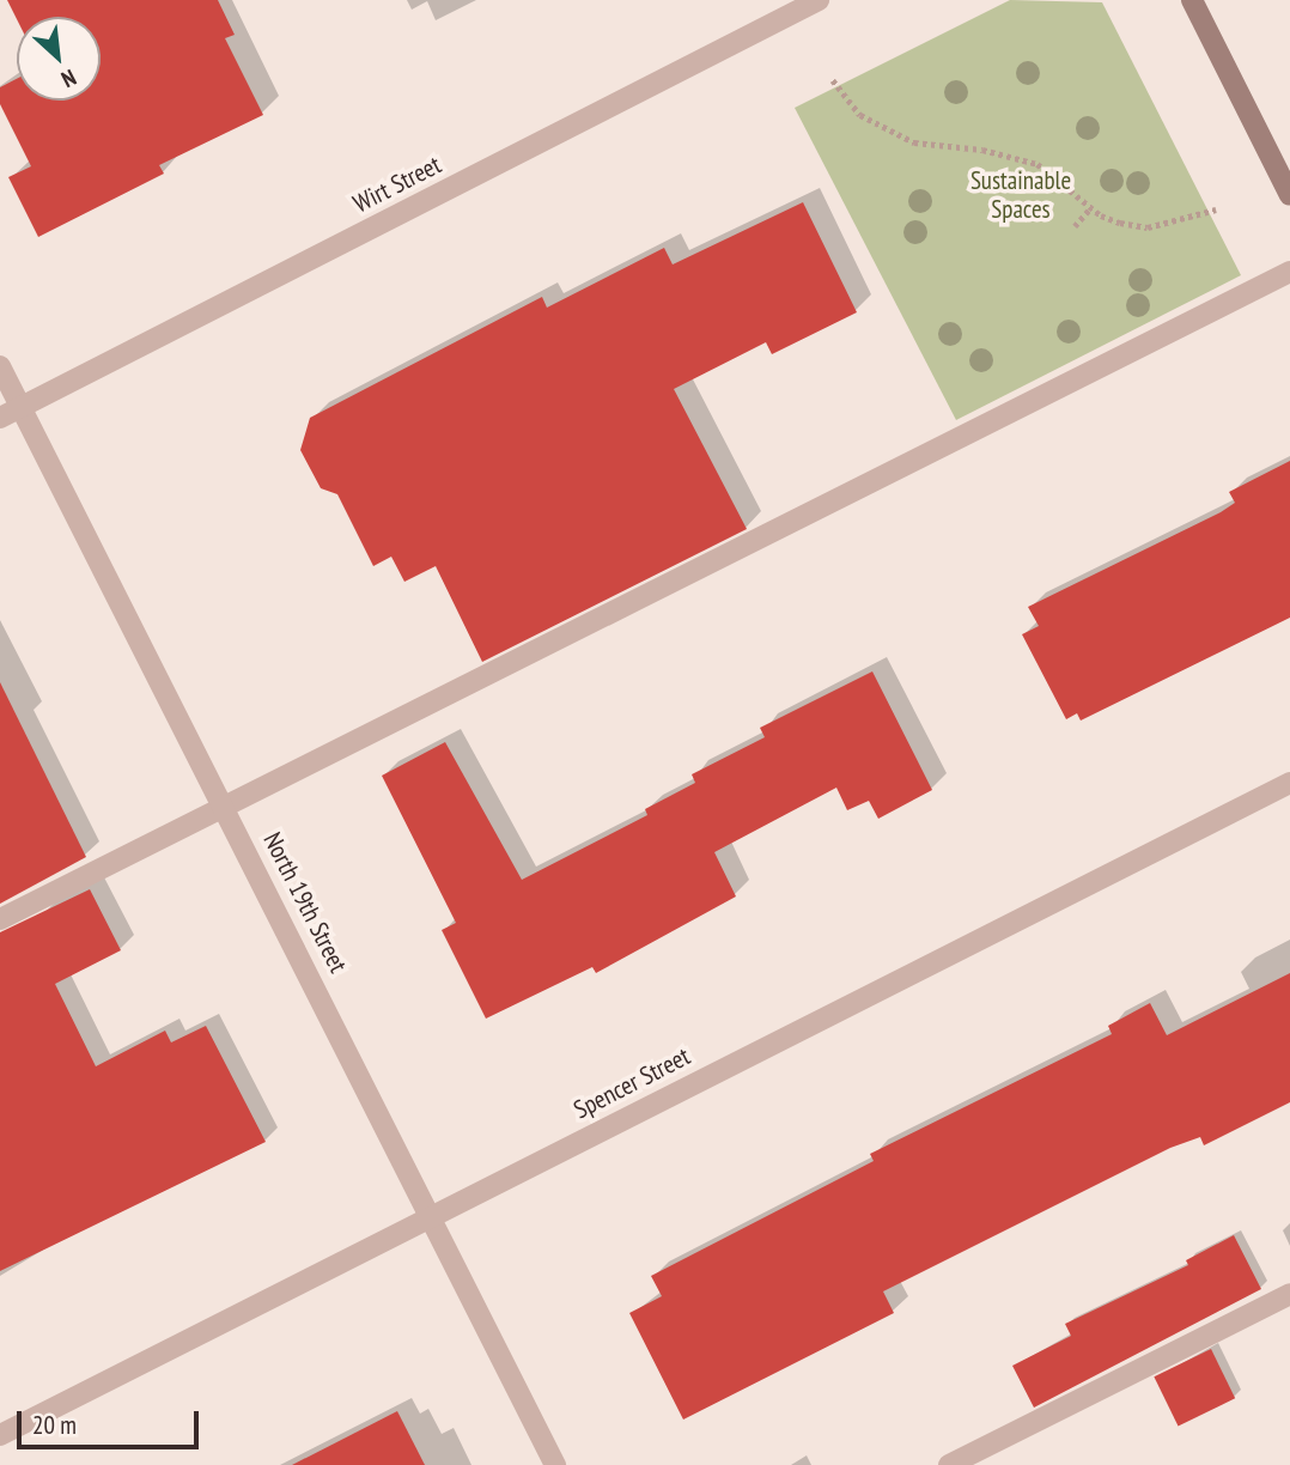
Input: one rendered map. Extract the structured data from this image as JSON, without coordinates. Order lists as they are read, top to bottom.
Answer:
{
  "streets": {
    "street": ["Wirt Street", "North 19th Street", "Spencer Street"]
  },
  "crossings": [
    ["Wirt Street", "North 19th Street"],
    ["North 19th Street", "Spencer Street"]
  ],
  "parks": ["Sustainable Spaces"],
  "scale_bar": "20 m",
  "north": "bottom right"
}
